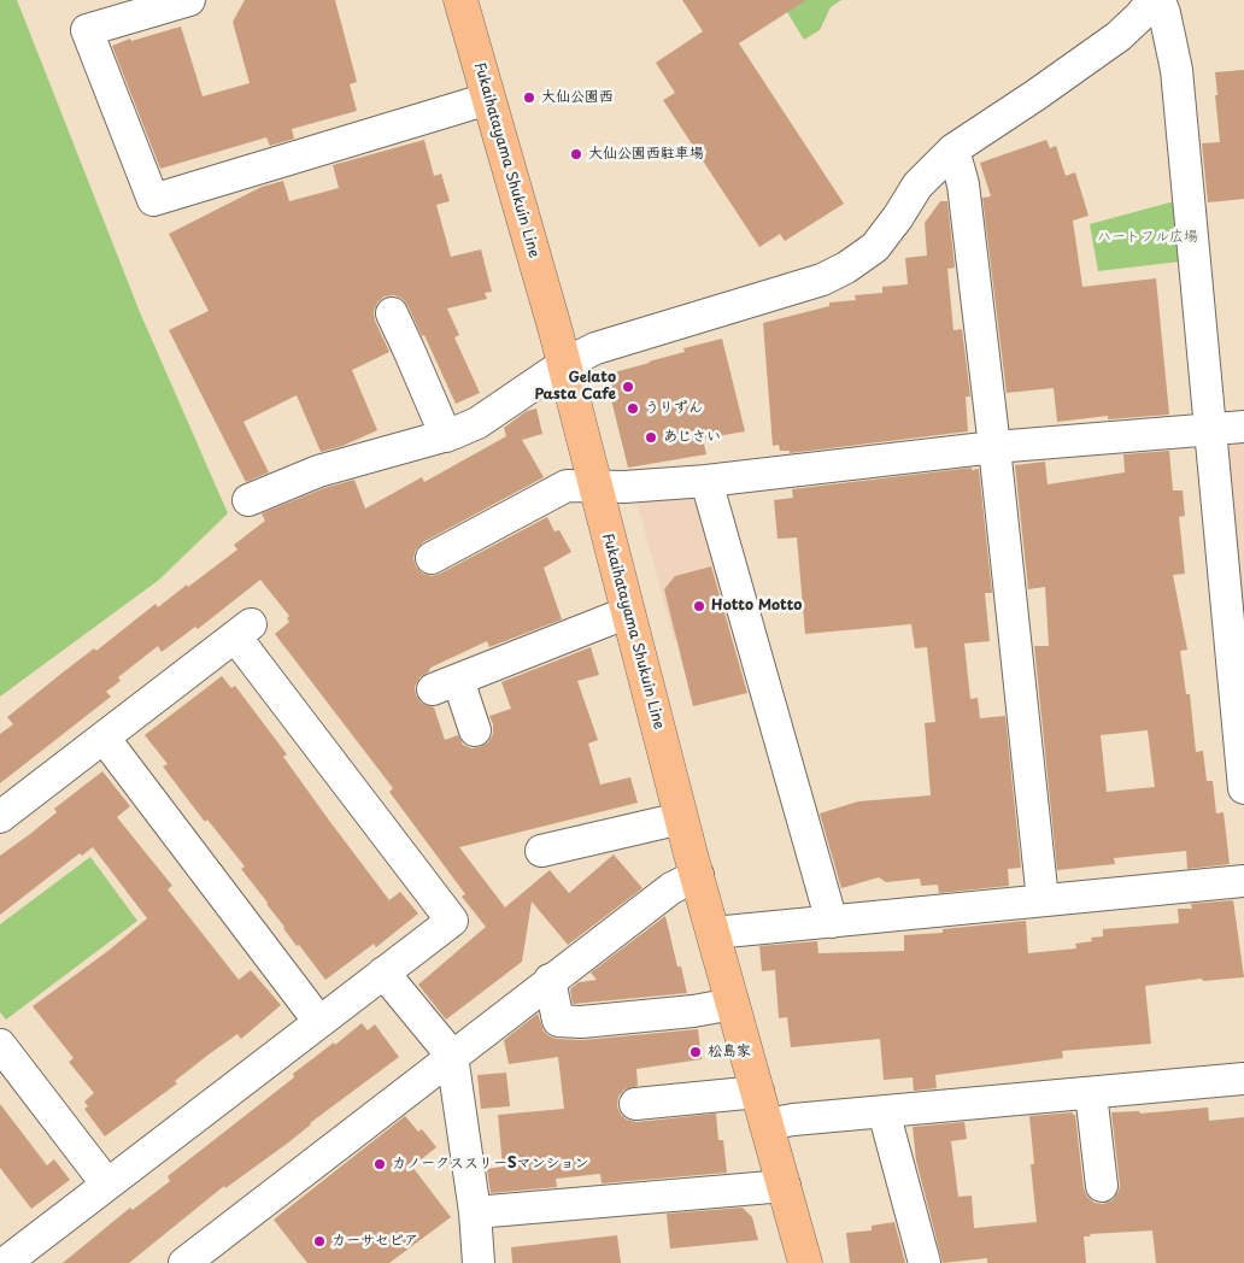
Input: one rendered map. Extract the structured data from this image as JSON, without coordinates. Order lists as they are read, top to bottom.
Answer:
{
  "streets": {
    "main road": ["Fukaihatayama Shukuin Line"]
  },
  "parks": ["ハートフル広場"],
  "places": [
    "大仙公園西",
    "大仙公園西駐車場",
    "Gelato Pasta Cafe",
    "うりずん",
    "あじさい",
    "Hotto Motto",
    "松島家",
    "カノークススリーSマンション",
    "カーサセピア"
  ]
}
